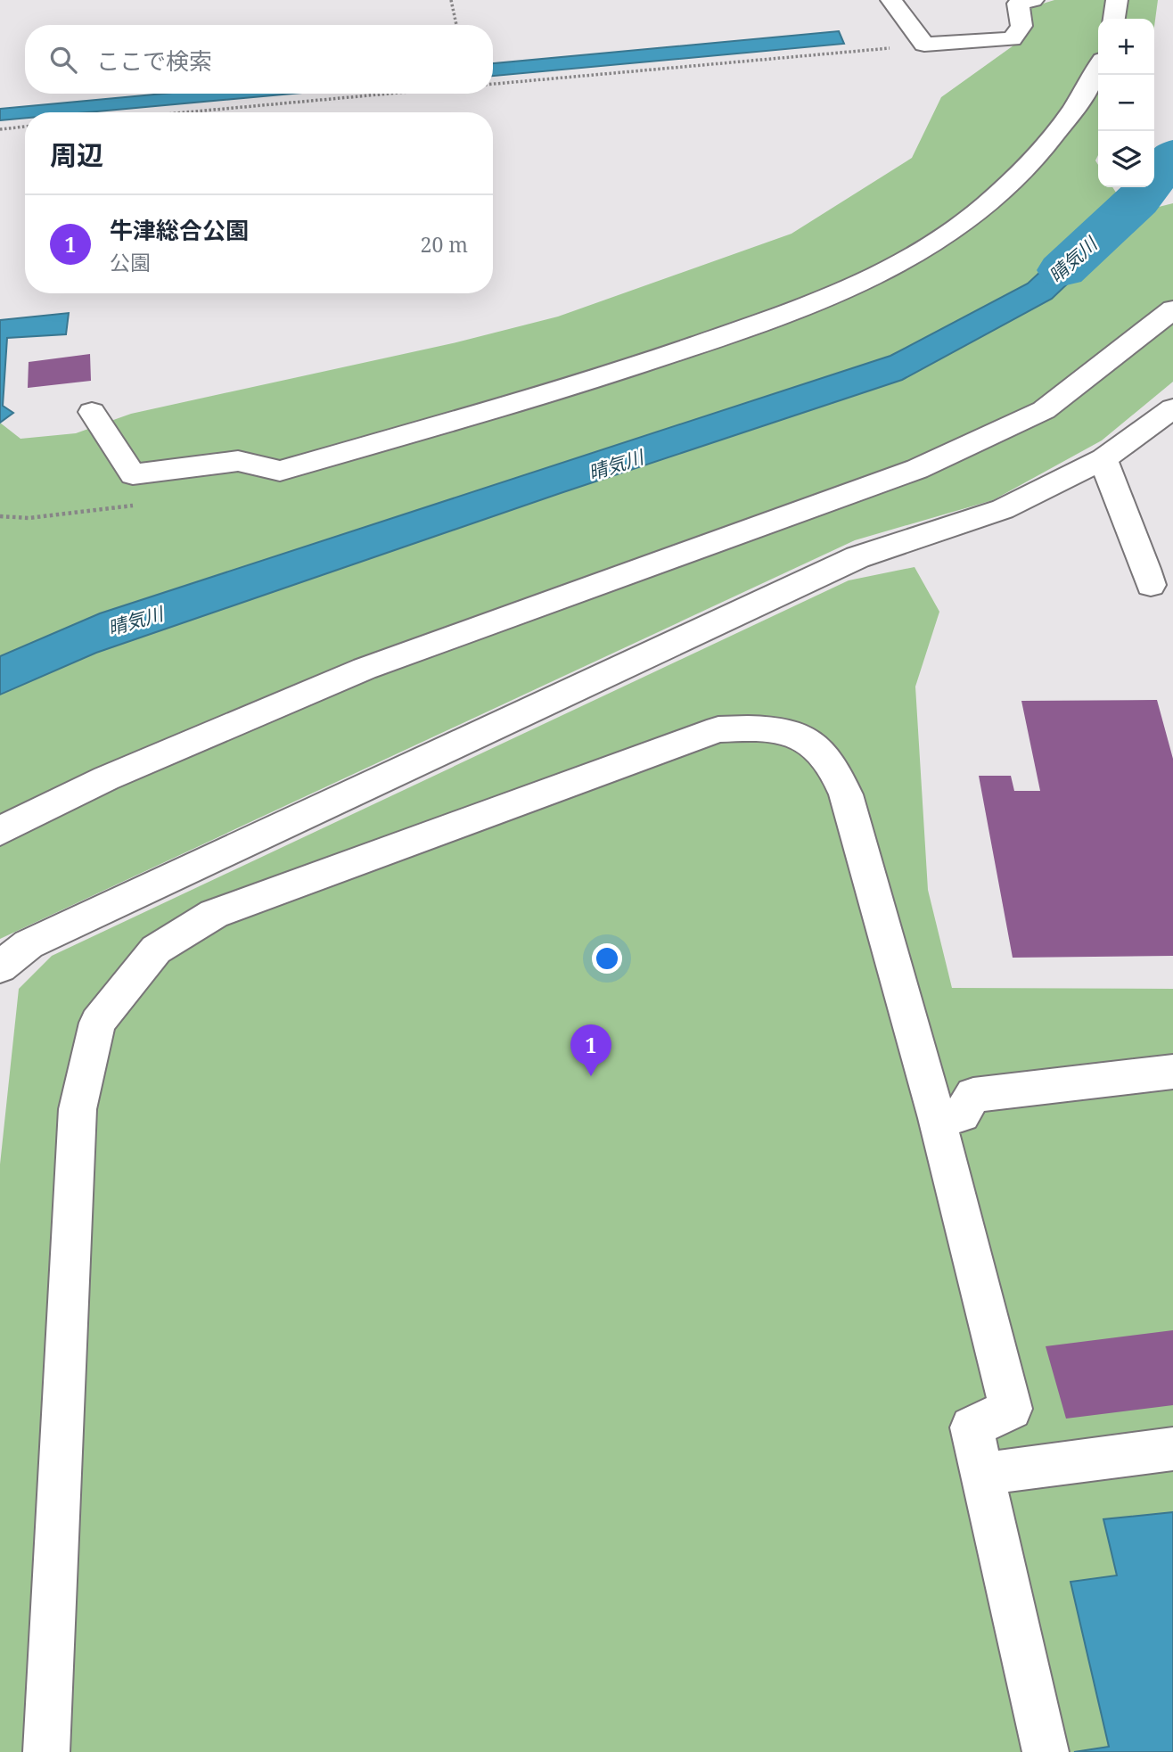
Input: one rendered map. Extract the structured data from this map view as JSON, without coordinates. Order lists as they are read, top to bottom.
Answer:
{
  "water": ["晴気川"],
  "page": {
    "map_buttons": ["+", "−"],
    "search": "ここで検索",
    "heading": "周辺",
    "list": [
      {
        "mark": "1",
        "name": "牛津総合公園",
        "note": "公園",
        "value": "20 m"
      }
    ],
    "pins": "1"
  }
}
